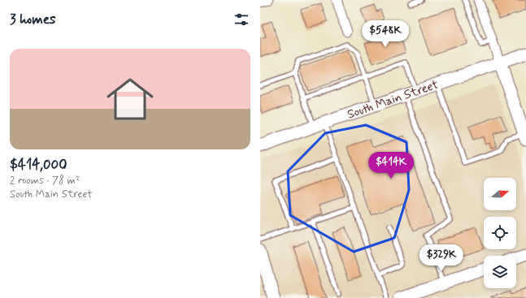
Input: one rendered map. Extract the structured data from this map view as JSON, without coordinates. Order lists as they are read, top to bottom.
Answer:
{
  "streets": {
    "main road": ["South Main Street"]
  },
  "north": "right",
  "page": {
    "heading": "3 homes",
    "price": ["$548K", "$414K", "$329K"],
    "list": [
      {
        "name": "$414,000",
        "note": "2 rooms · 78 m² · South Main Street"
      }
    ]
  }
}
